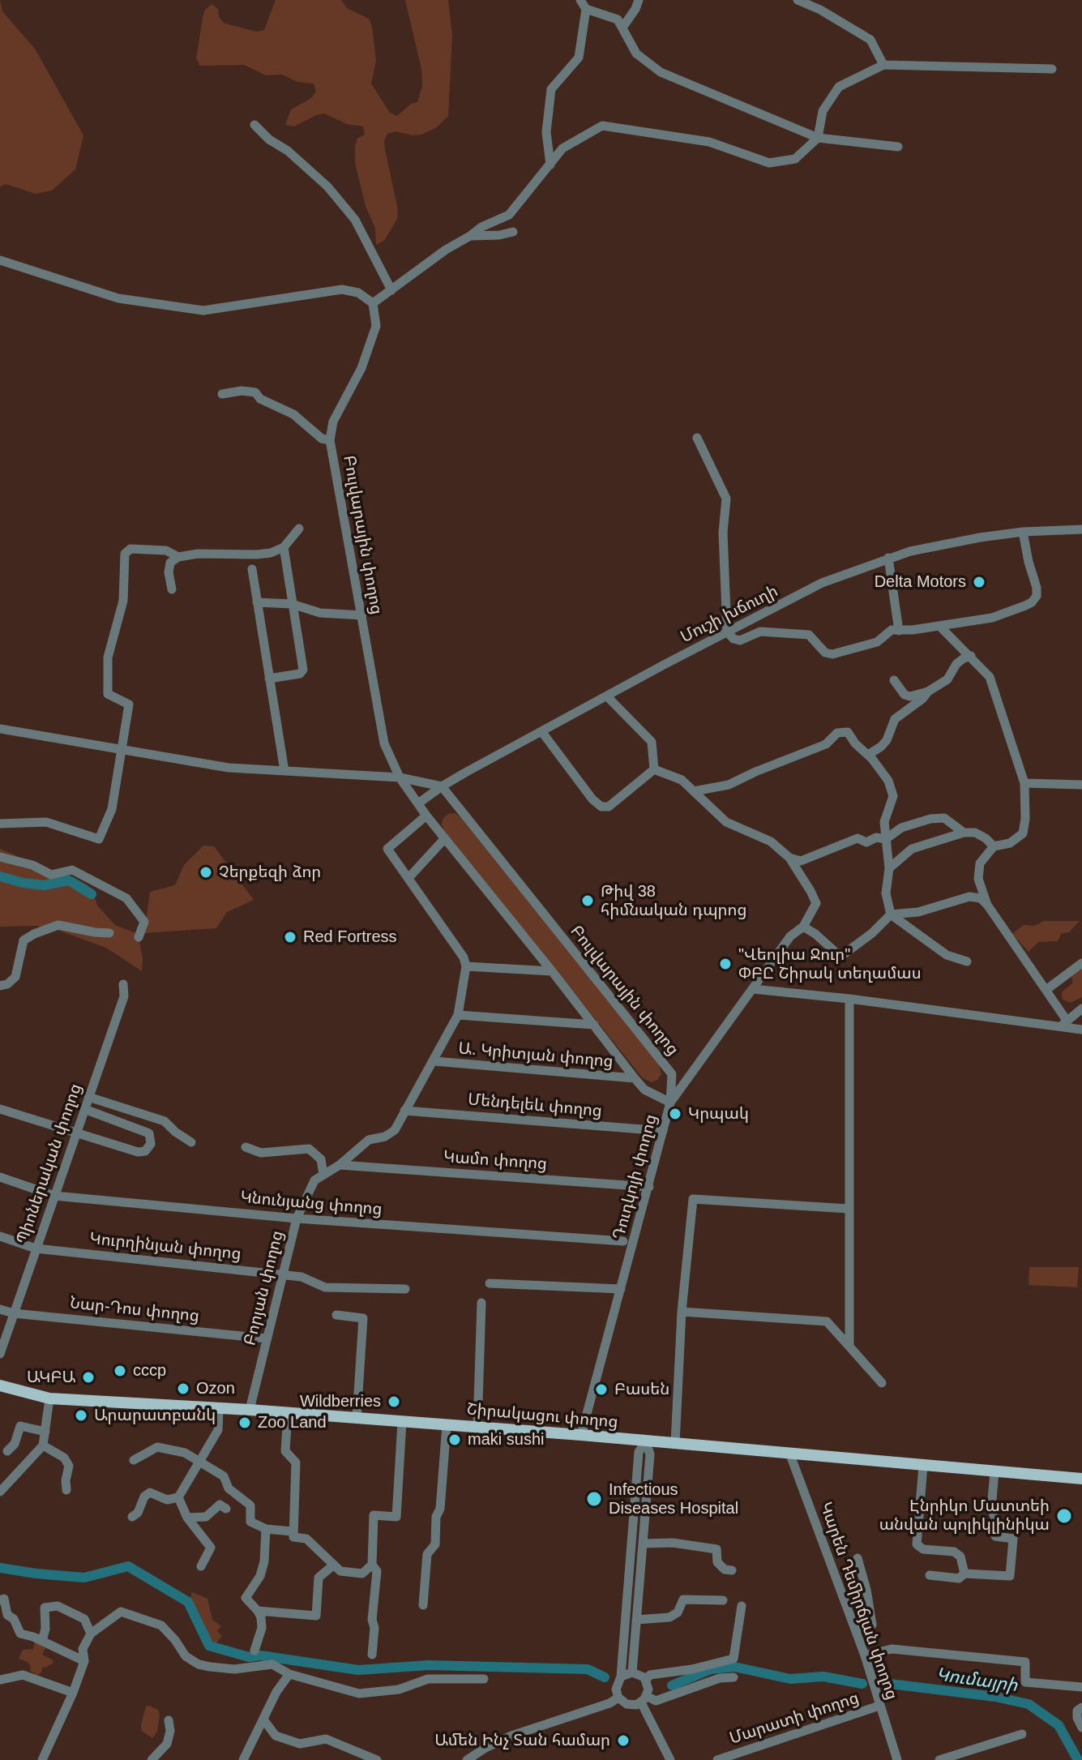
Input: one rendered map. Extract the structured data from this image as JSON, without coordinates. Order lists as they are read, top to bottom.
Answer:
{
  "streets": {
    "main road": ["Շիրակացու փողոց"],
    "street": [
      "Բուլվարային փողոց",
      "Մուշի խճուղի",
      "Ա. Կրիտյան փողոց",
      "Մենդելեև փողոց",
      "Կամո փողոց",
      "Պիոներական փողոց",
      "Դուդկոյի փողոց",
      "Կնունյանց փողոց",
      "Կուրղինյան փողոց",
      "Բորյան փողոց",
      "Նար-Դոս փողոց",
      "Կարեն Դեմիրճյան փողոց",
      "Մարատի փողոց"
    ]
  },
  "crossings": [
    ["Բուլվարային փողոց", "Մուշի խճուղի"],
    ["Բուլվարային փողոց", "Ա. Կրիտյան փողոց"],
    ["Բուլվարային փողոց", "Դուդկոյի փողոց"],
    ["Ա. Կրիտյան փողոց", "Բորյան փողոց"],
    ["Մենդելեև փողոց", "Դուդկոյի փողոց"],
    ["Մենդելեև փողոց", "Բորյան փողոց"],
    ["Կամո փողոց", "Դուդկոյի փողոց"],
    ["Կամո փողոց", "Բորյան փողոց"],
    ["Պիոներական փողոց", "Կնունյանց փողոց"],
    ["Պիոներական փողոց", "Կուրղինյան փողոց"],
    ["Պիոներական փողոց", "Նար-Դոս փողոց"],
    ["Դուդկոյի փողոց", "Շիրակացու փողոց"],
    ["Կնունյանց փողոց", "Բորյան փողոց"],
    ["Կուրղինյան փողոց", "Բորյան փողոց"],
    ["Բորյան փողոց", "Նար-Դոս փողոց"],
    ["Բորյան փողոց", "Շիրակացու փողոց"],
    ["Շիրակացու փողոց", "Կարեն Դեմիրճյան փողոց"],
    ["Կարեն Դեմիրճյան փողոց", "Մարատի փողոց"]
  ],
  "water": ["Կումայրի"],
  "places": [
    "Delta Motors",
    "Չերքեզի ձոր",
    "Թիվ 38 հիմնական դպրոց",
    "Red Fortress",
    "\"Վեոլիա Ջուր\" ՓԲԸ Շիրակ տեղամաս",
    "Կրպակ",
    "ссср",
    "ԱԿԲԱ",
    "Ozon",
    "Բասեն",
    "Wildberries",
    "Արարատբանկ",
    "Zoo Land",
    "maki sushi",
    "Infectious Diseases Hospital",
    "Էնրիկո Մատտեի անվան պոլիկլինիկա",
    "Ամեն Ինչ Տան համար"
  ]
}
